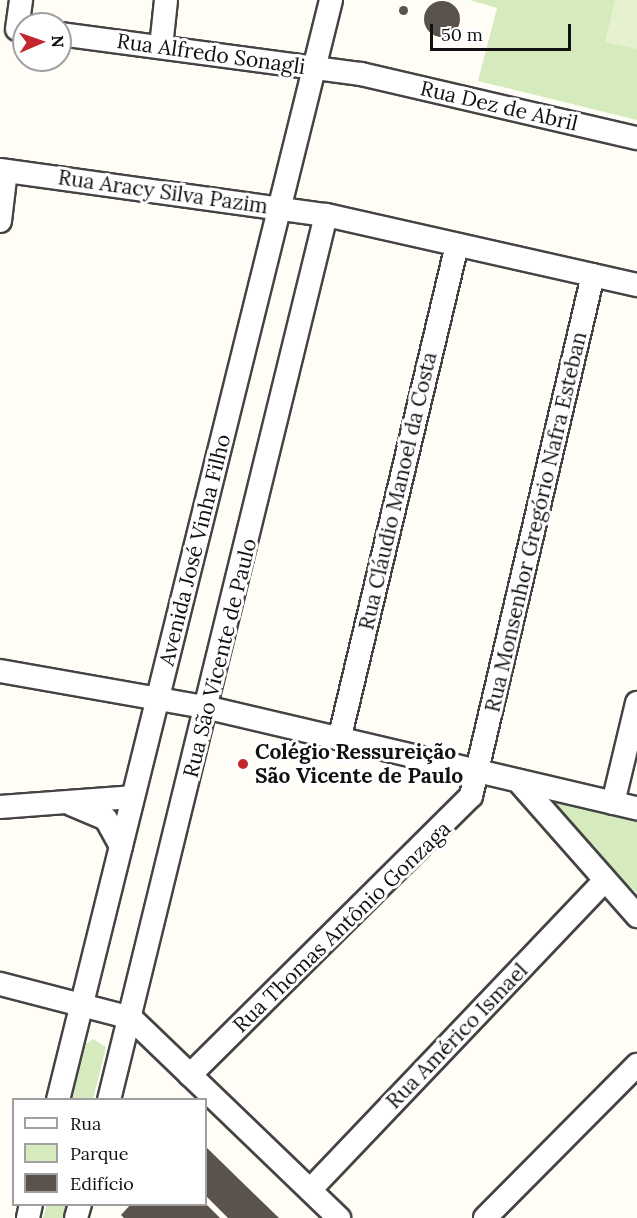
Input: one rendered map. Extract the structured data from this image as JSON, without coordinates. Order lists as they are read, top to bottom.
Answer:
{
  "streets": {
    "street": [
      "Rua Alfredo Sonagli",
      "Rua Dez de Abril",
      "Rua Aracy Silva Pazim",
      "Rua Cláudio Manoel da Costa",
      "Rua Monsenhor Gregório Nafra Esteban",
      "Avenida José Vinha Filho",
      "Rua São Vicente de Paulo",
      "Rua Thomas Antônio Gonzaga",
      "Rua Américo Ismael"
    ]
  },
  "crossings": [
    ["Rua Alfredo Sonagli", "Rua Dez de Abril"],
    ["Rua Alfredo Sonagli", "Avenida José Vinha Filho"],
    ["Rua Aracy Silva Pazim", "Rua Cláudio Manoel da Costa"],
    ["Rua Aracy Silva Pazim", "Rua Monsenhor Gregório Nafra Esteban"],
    ["Rua Aracy Silva Pazim", "Avenida José Vinha Filho"],
    ["Rua Aracy Silva Pazim", "Rua São Vicente de Paulo"],
    ["Rua Monsenhor Gregório Nafra Esteban", "Rua Thomas Antônio Gonzaga"]
  ],
  "places": ["Colégio Ressureição São Vicente de Paulo"],
  "legend": ["Rua", "Parque", "Edifício"],
  "scale_bar": "50 m",
  "north": "right"
}
